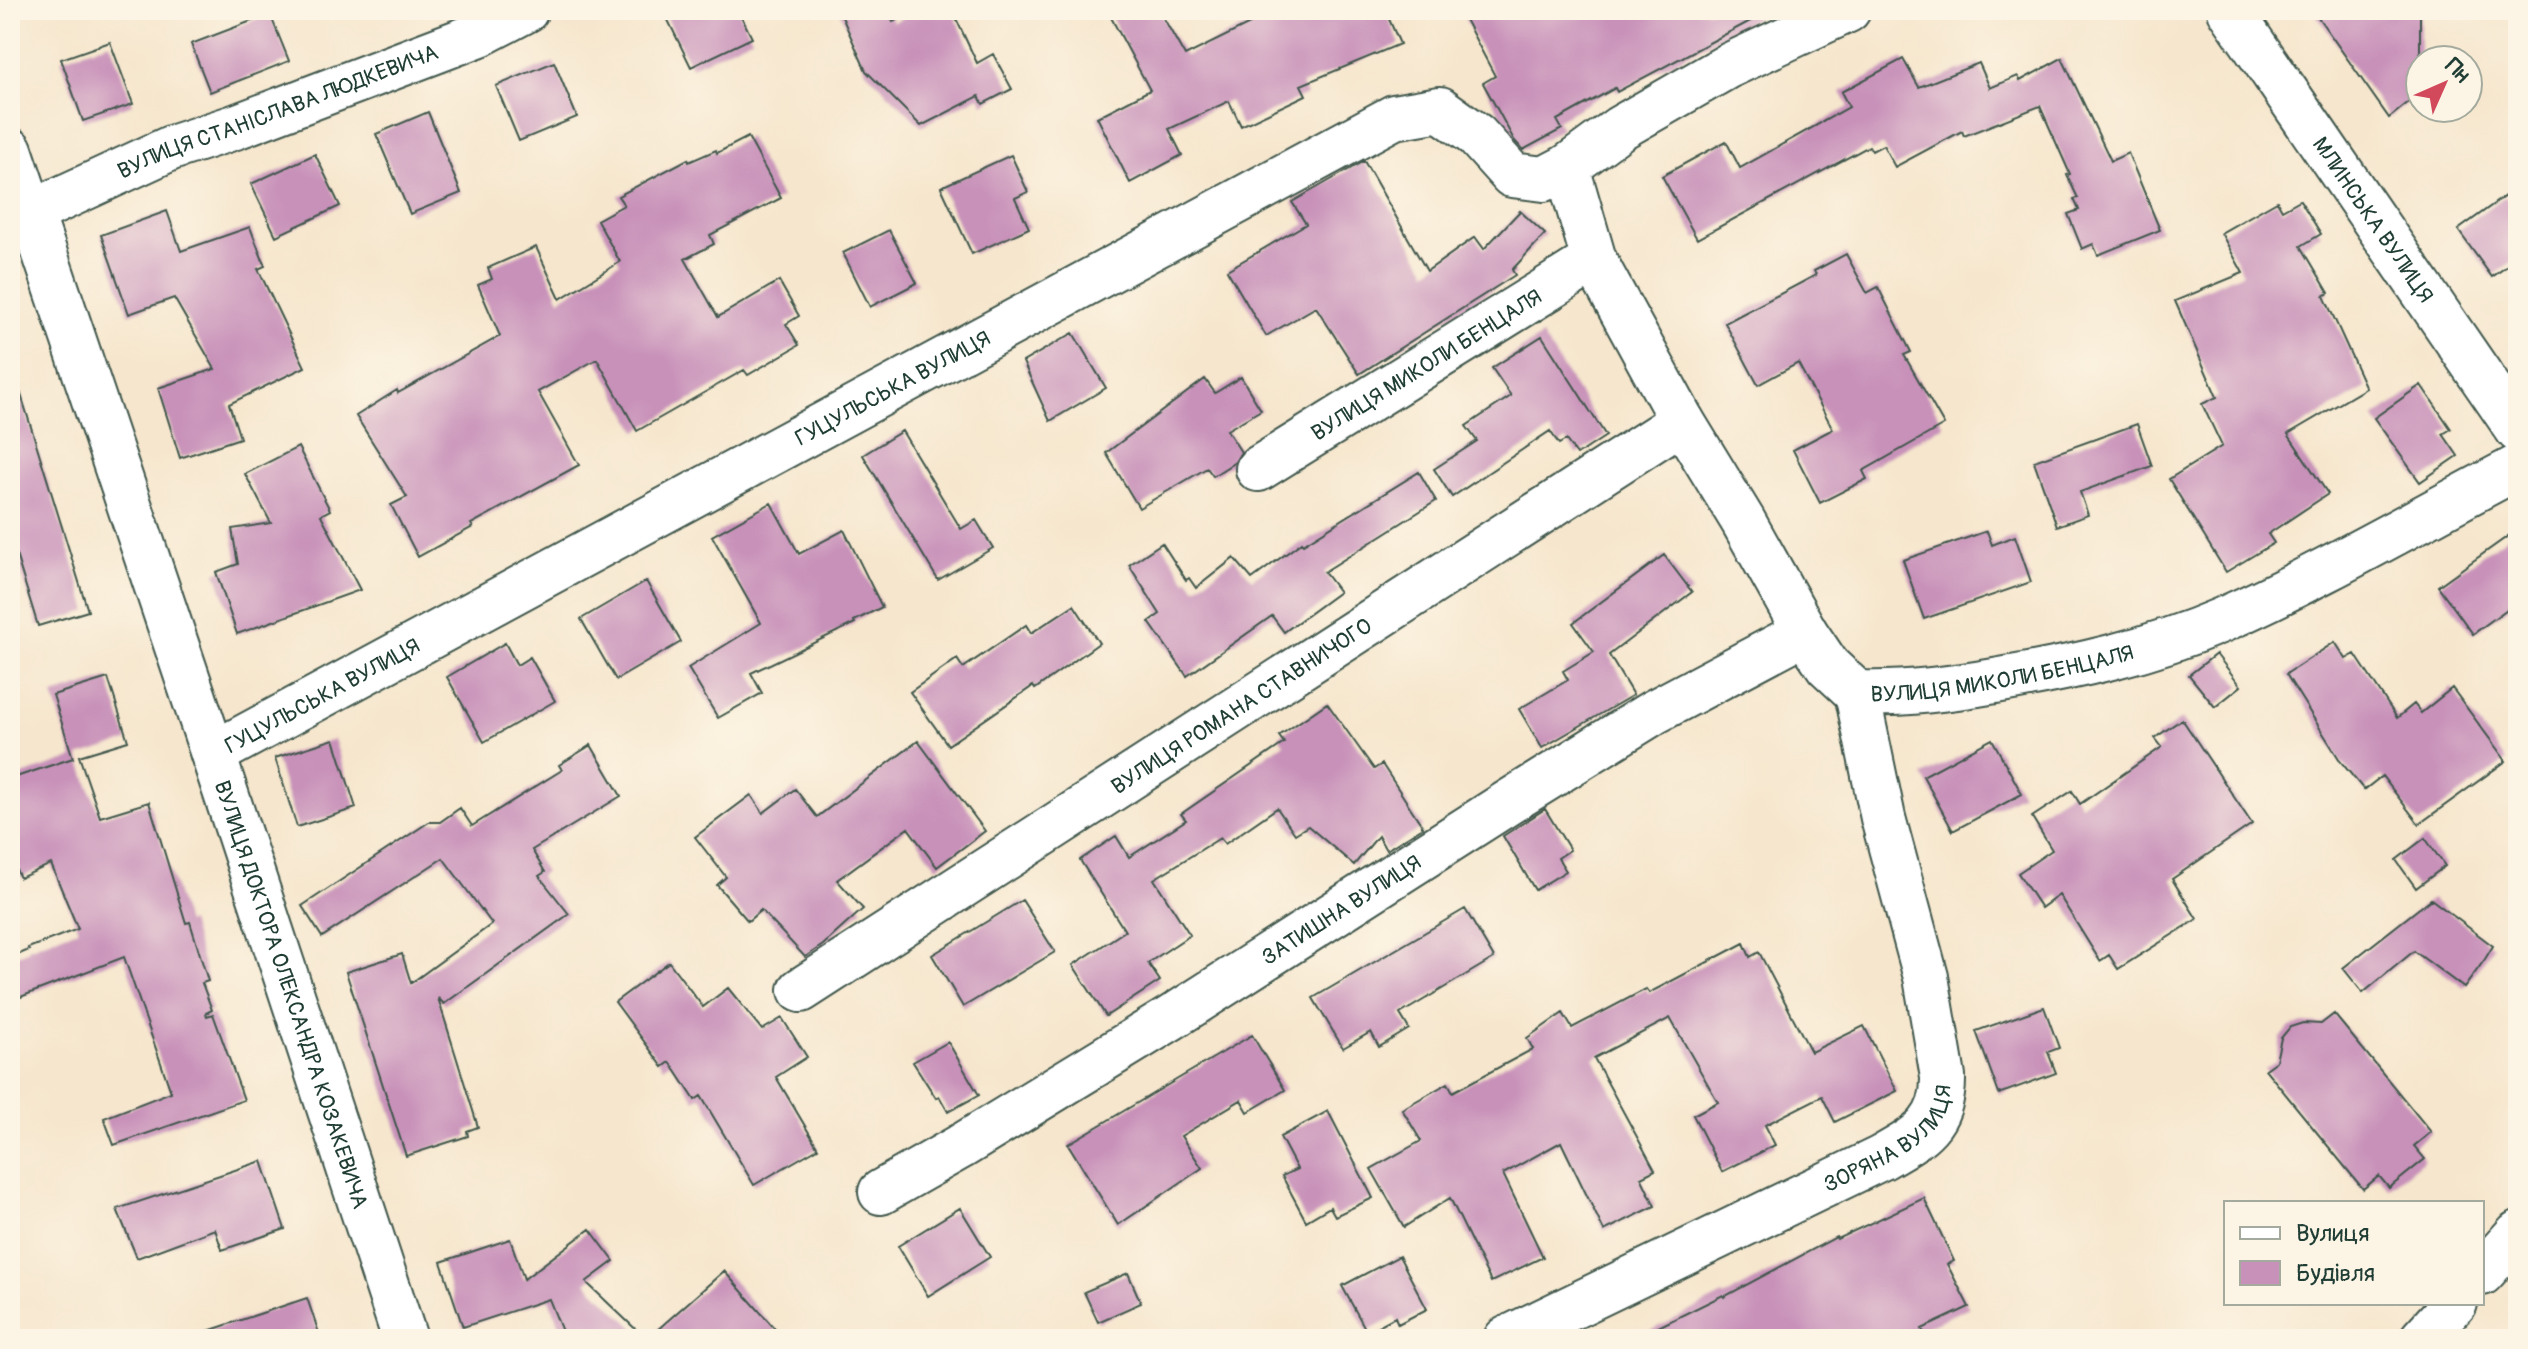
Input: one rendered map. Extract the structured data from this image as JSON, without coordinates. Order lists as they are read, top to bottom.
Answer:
{
  "streets": {
    "street": [
      "ВУЛИЦЯ СТАНІСЛАВА ЛЮДКЕВИЧА",
      "МЛИНСЬКА ВУЛИЦЯ",
      "ВУЛИЦЯ МИКОЛИ БЕНЦАЛЯ",
      "ГУЦУЛЬСЬКА ВУЛИЦЯ",
      "ВУЛИЦЯ РОМАНА СТАВНИЧОГО",
      "ЗАТИШНА ВУЛИЦЯ",
      "ВУЛИЦЯ ДОКТОРА ОЛЕКСАНДРА КОЗАКЕВИЧА",
      "ЗОРЯНА ВУЛИЦЯ"
    ]
  },
  "crossings": [
    ["ВУЛИЦЯ СТАНІСЛАВА ЛЮДКЕВИЧА", "ВУЛИЦЯ ДОКТОРА ОЛЕКСАНДРА КОЗАКЕВИЧА"],
    ["ВУЛИЦЯ МИКОЛИ БЕНЦАЛЯ", "ГУЦУЛЬСЬКА ВУЛИЦЯ"],
    ["ВУЛИЦЯ МИКОЛИ БЕНЦАЛЯ", "ВУЛИЦЯ РОМАНА СТАВНИЧОГО"],
    ["ВУЛИЦЯ МИКОЛИ БЕНЦАЛЯ", "ЗАТИШНА ВУЛИЦЯ"],
    ["ВУЛИЦЯ МИКОЛИ БЕНЦАЛЯ", "ЗОРЯНА ВУЛИЦЯ"],
    ["ГУЦУЛЬСЬКА ВУЛИЦЯ", "ВУЛИЦЯ ДОКТОРА ОЛЕКСАНДРА КОЗАКЕВИЧА"]
  ],
  "legend": ["Вулиця", "Будівля"],
  "north": "top right"
}
